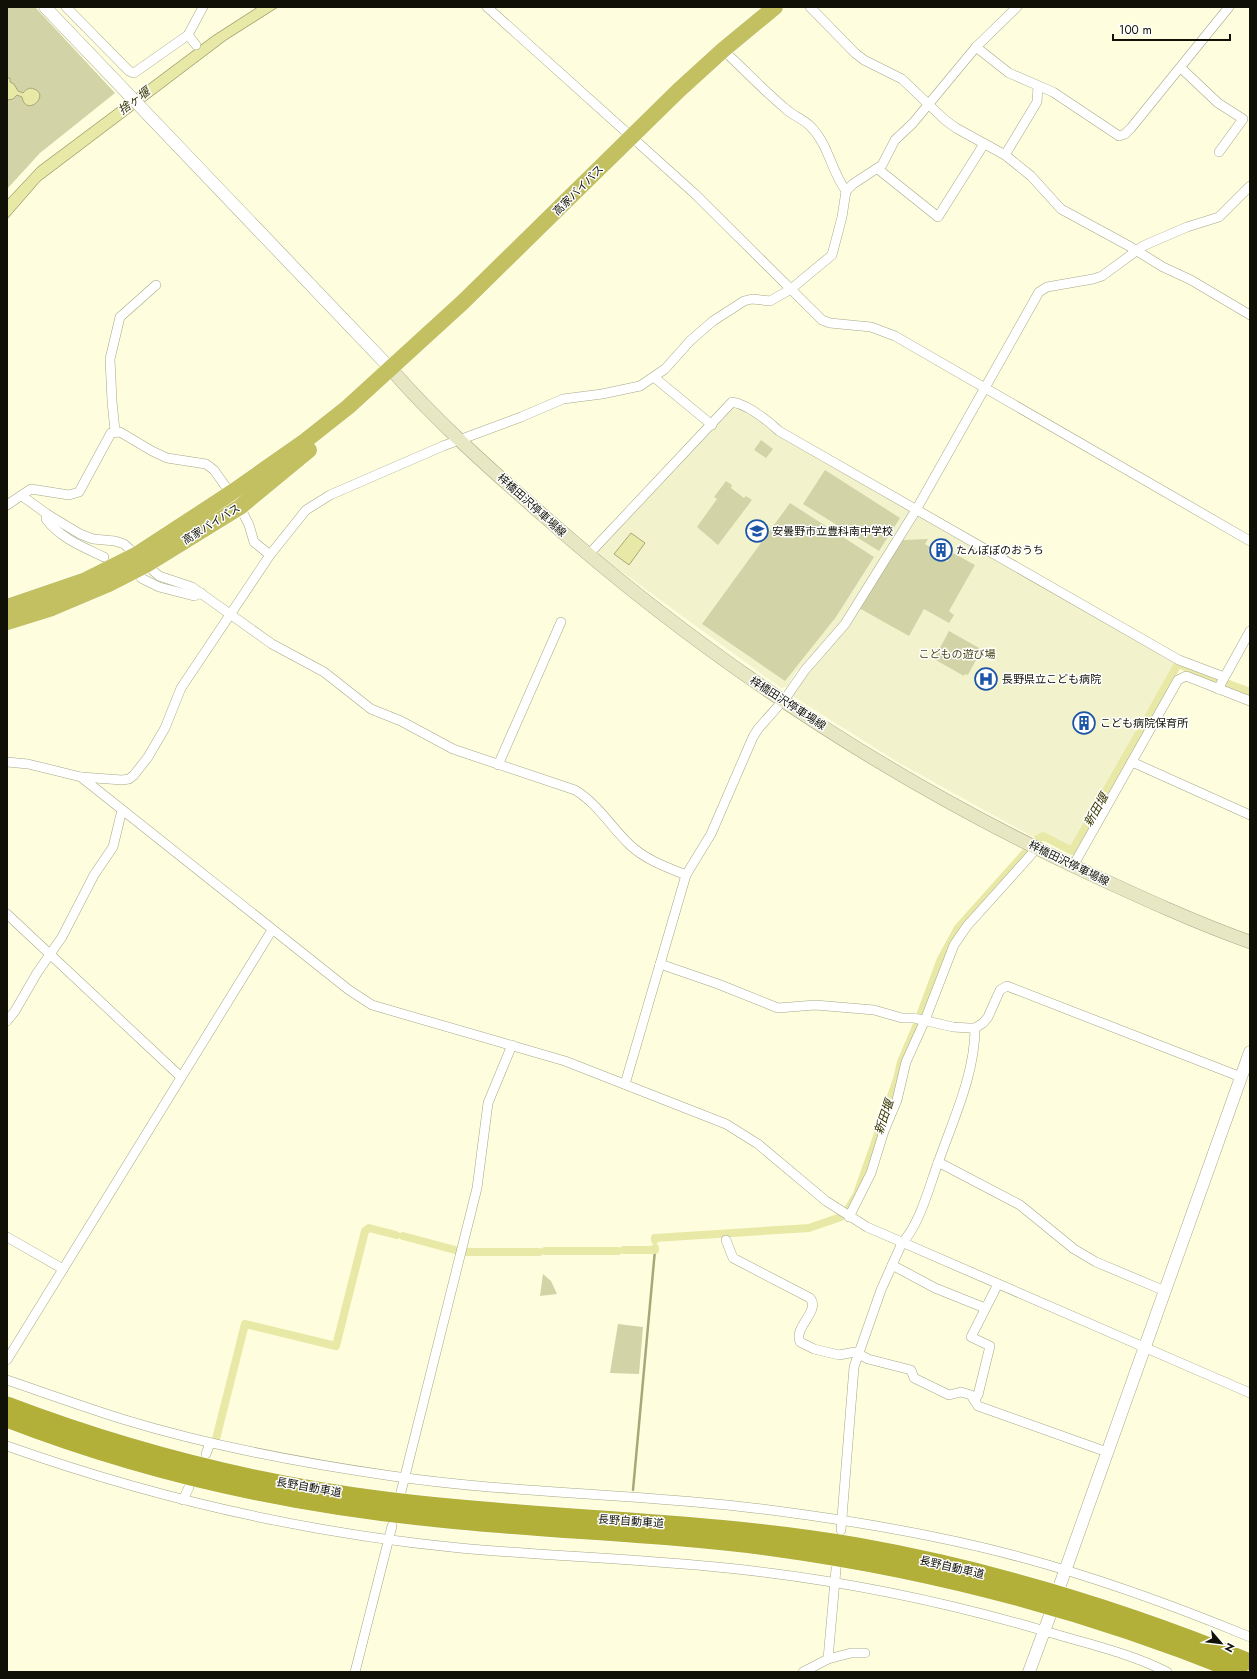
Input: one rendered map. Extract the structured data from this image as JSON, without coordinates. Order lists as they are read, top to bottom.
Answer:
{
  "streets": {
    "highway": ["高家バイパス", "長野自動車道"],
    "main road": ["梓橋田沢停車場線"]
  },
  "crossings": [
    ["高家バイパス", "梓橋田沢停車場線"]
  ],
  "water": ["捨ヶ堰", "新田堰"],
  "parks": ["こどもの遊び場"],
  "places": {
    "school or university": ["安曇野市立豊科南中学校"],
    "building": ["たんぽぽのおうち", "こども病院保育所"],
    "hospital": ["長野県立こども病院"]
  },
  "scale_bar": "100 m",
  "north": "bottom right"
}
